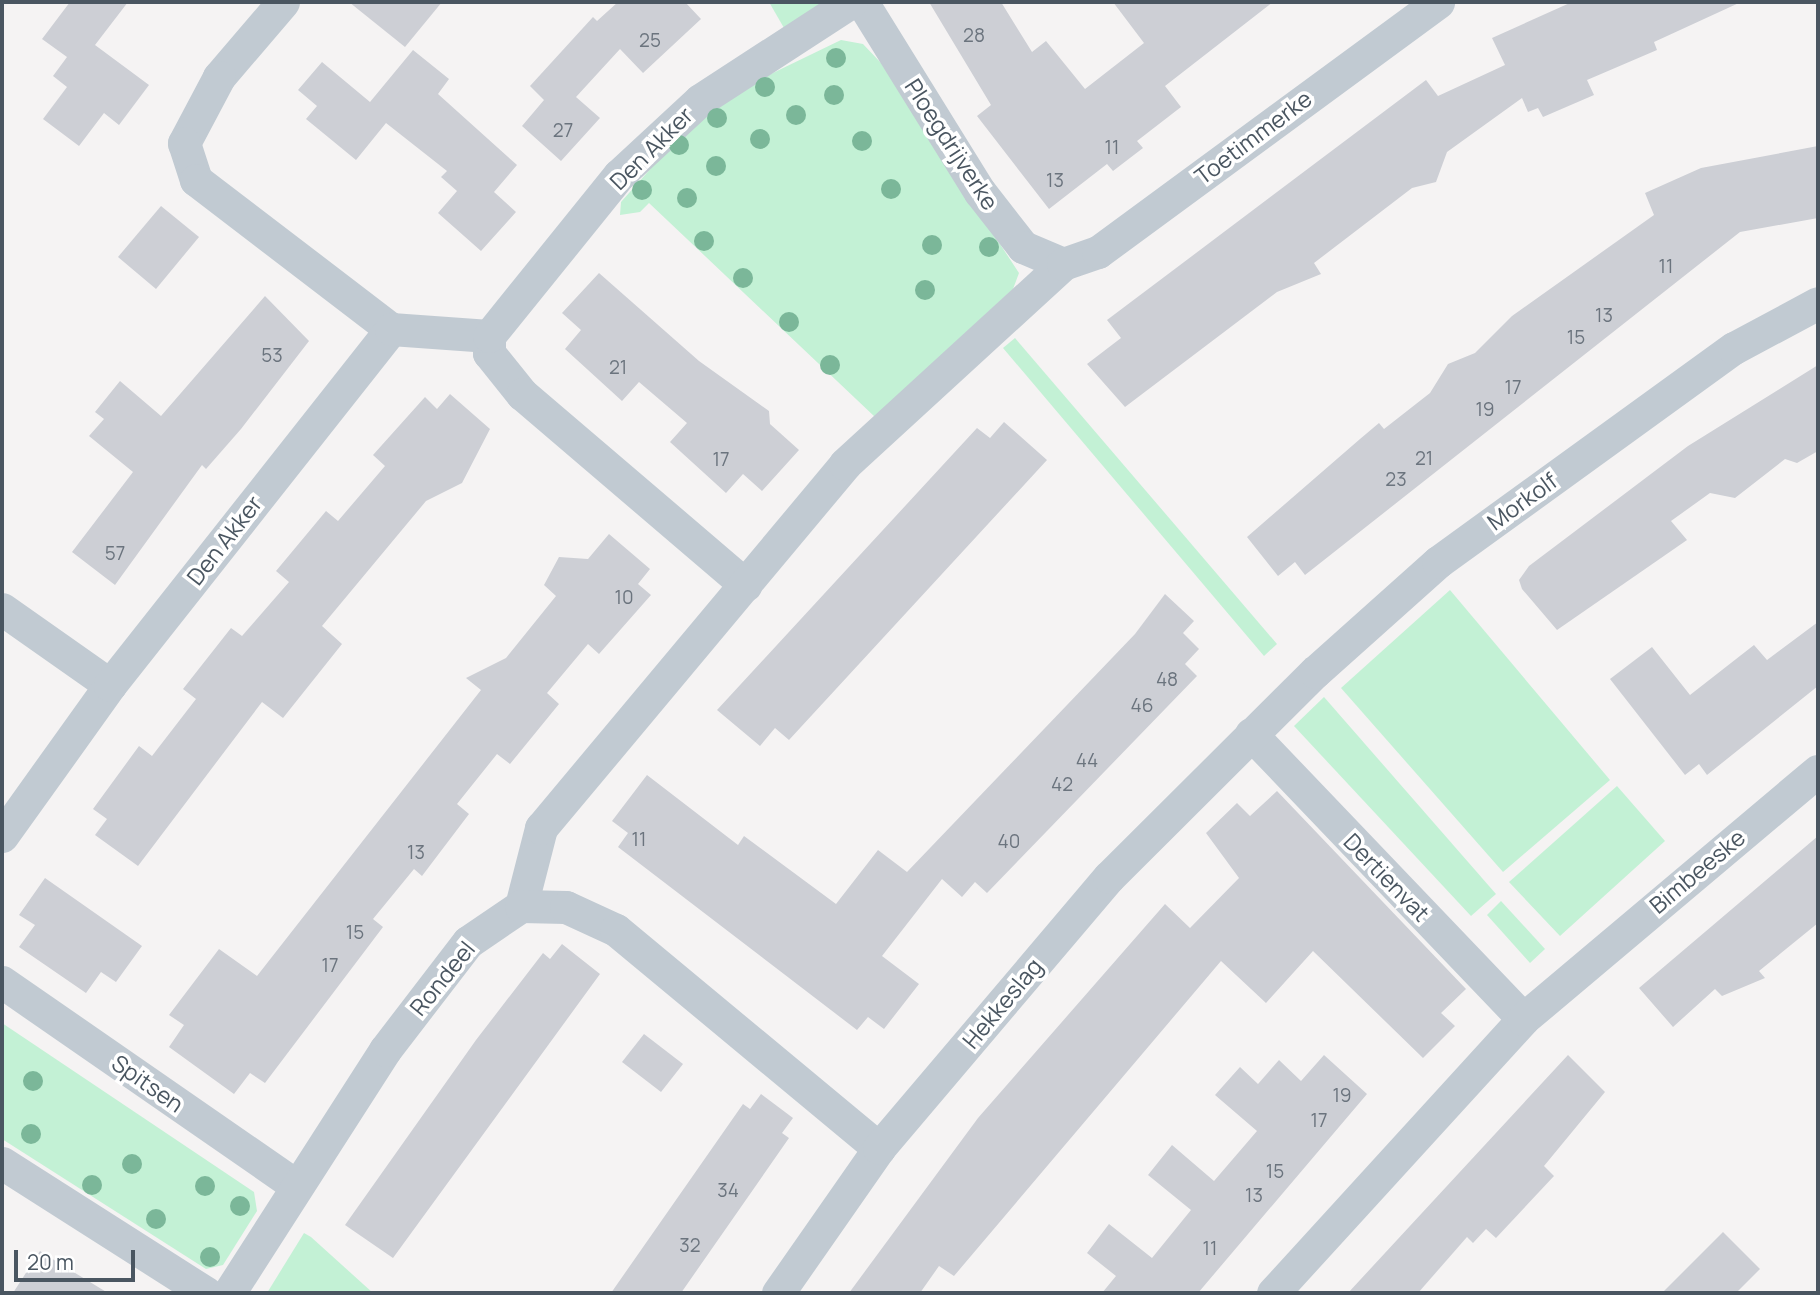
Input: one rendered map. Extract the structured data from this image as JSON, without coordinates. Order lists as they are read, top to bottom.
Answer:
{
  "streets": {
    "street": [
      "Toetimmerke",
      "Ploegdrijverke",
      "Den Akker",
      "Morkolf",
      "Bimbeeske",
      "Dertienvat",
      "Rondeel",
      "Hekkeslag",
      "Spitsen"
    ]
  },
  "crossings": [
    ["Toetimmerke", "Ploegdrijverke"],
    ["Morkolf", "Dertienvat"],
    ["Morkolf", "Hekkeslag"],
    ["Bimbeeske", "Dertienvat"],
    ["Dertienvat", "Hekkeslag"],
    ["Rondeel", "Spitsen"]
  ],
  "house_numbers": [
    "28",
    "25",
    "27",
    "11",
    "13",
    "11",
    "13",
    "15",
    "53",
    "21",
    "17",
    "19",
    "21",
    "17",
    "23",
    "57",
    "10",
    "48",
    "46",
    "44",
    "42",
    "11",
    "40",
    "13",
    "15",
    "17",
    "19",
    "17",
    "15",
    "34",
    "13",
    "32",
    "11"
  ],
  "scale_bar": "20 m"
}
